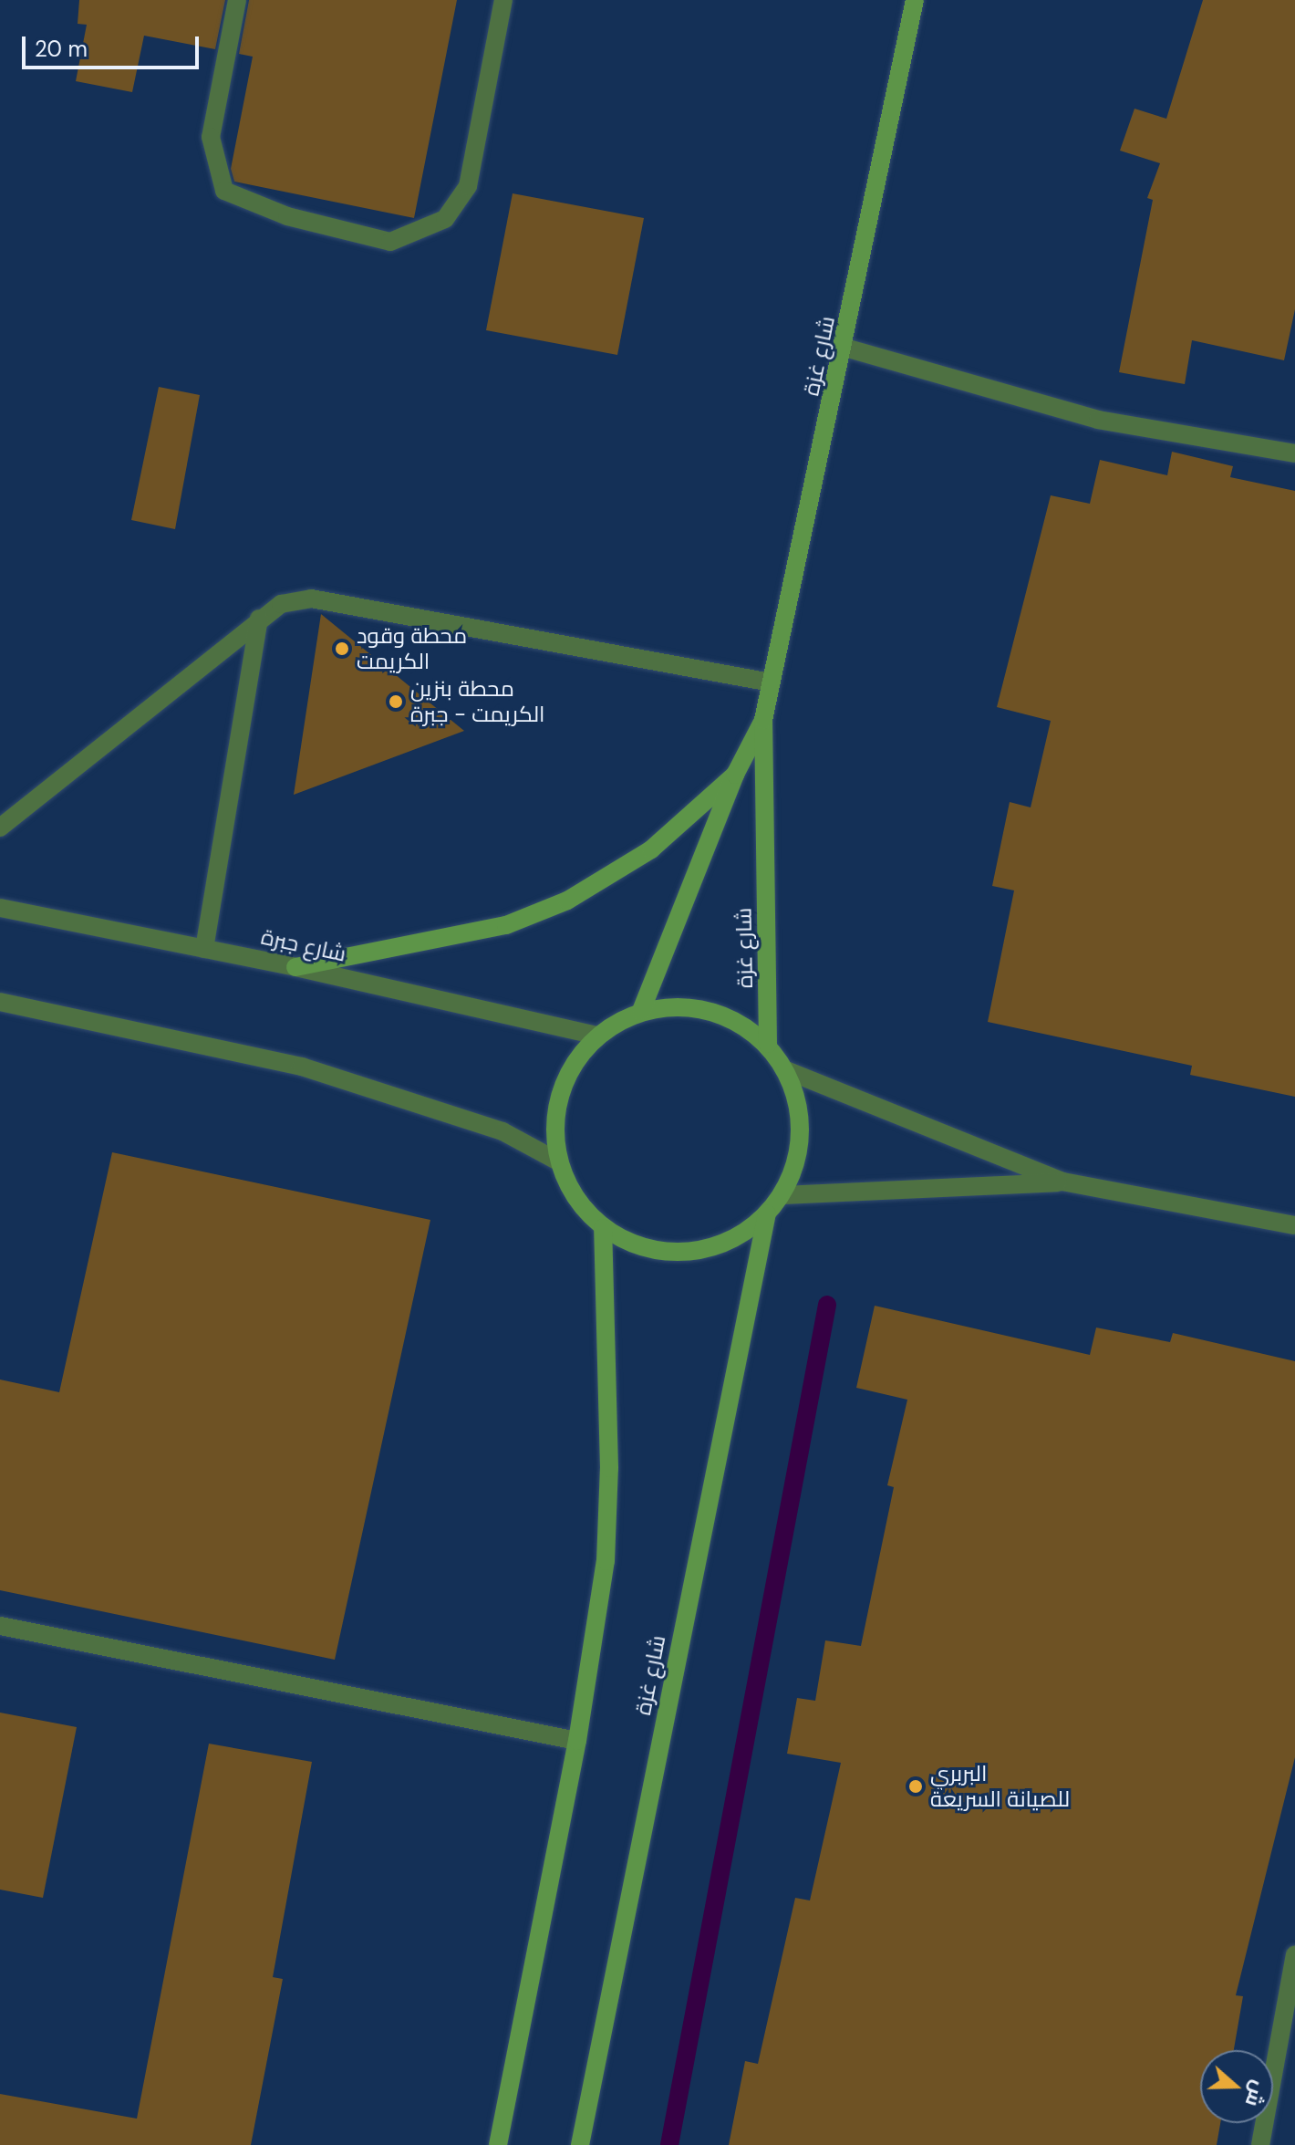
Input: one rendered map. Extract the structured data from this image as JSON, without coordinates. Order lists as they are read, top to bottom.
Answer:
{
  "streets": {
    "main road": ["شارع غزة"],
    "street": ["شارع جبرة"]
  },
  "crossings": [
    ["شارع غزة", "شارع جبرة"]
  ],
  "places": ["محطة وقود الكريمت", "محطة بنزين الكريمت - جبرة", "البربري للصيانة السريعة"],
  "scale_bar": "20 m",
  "north": "right"
}
